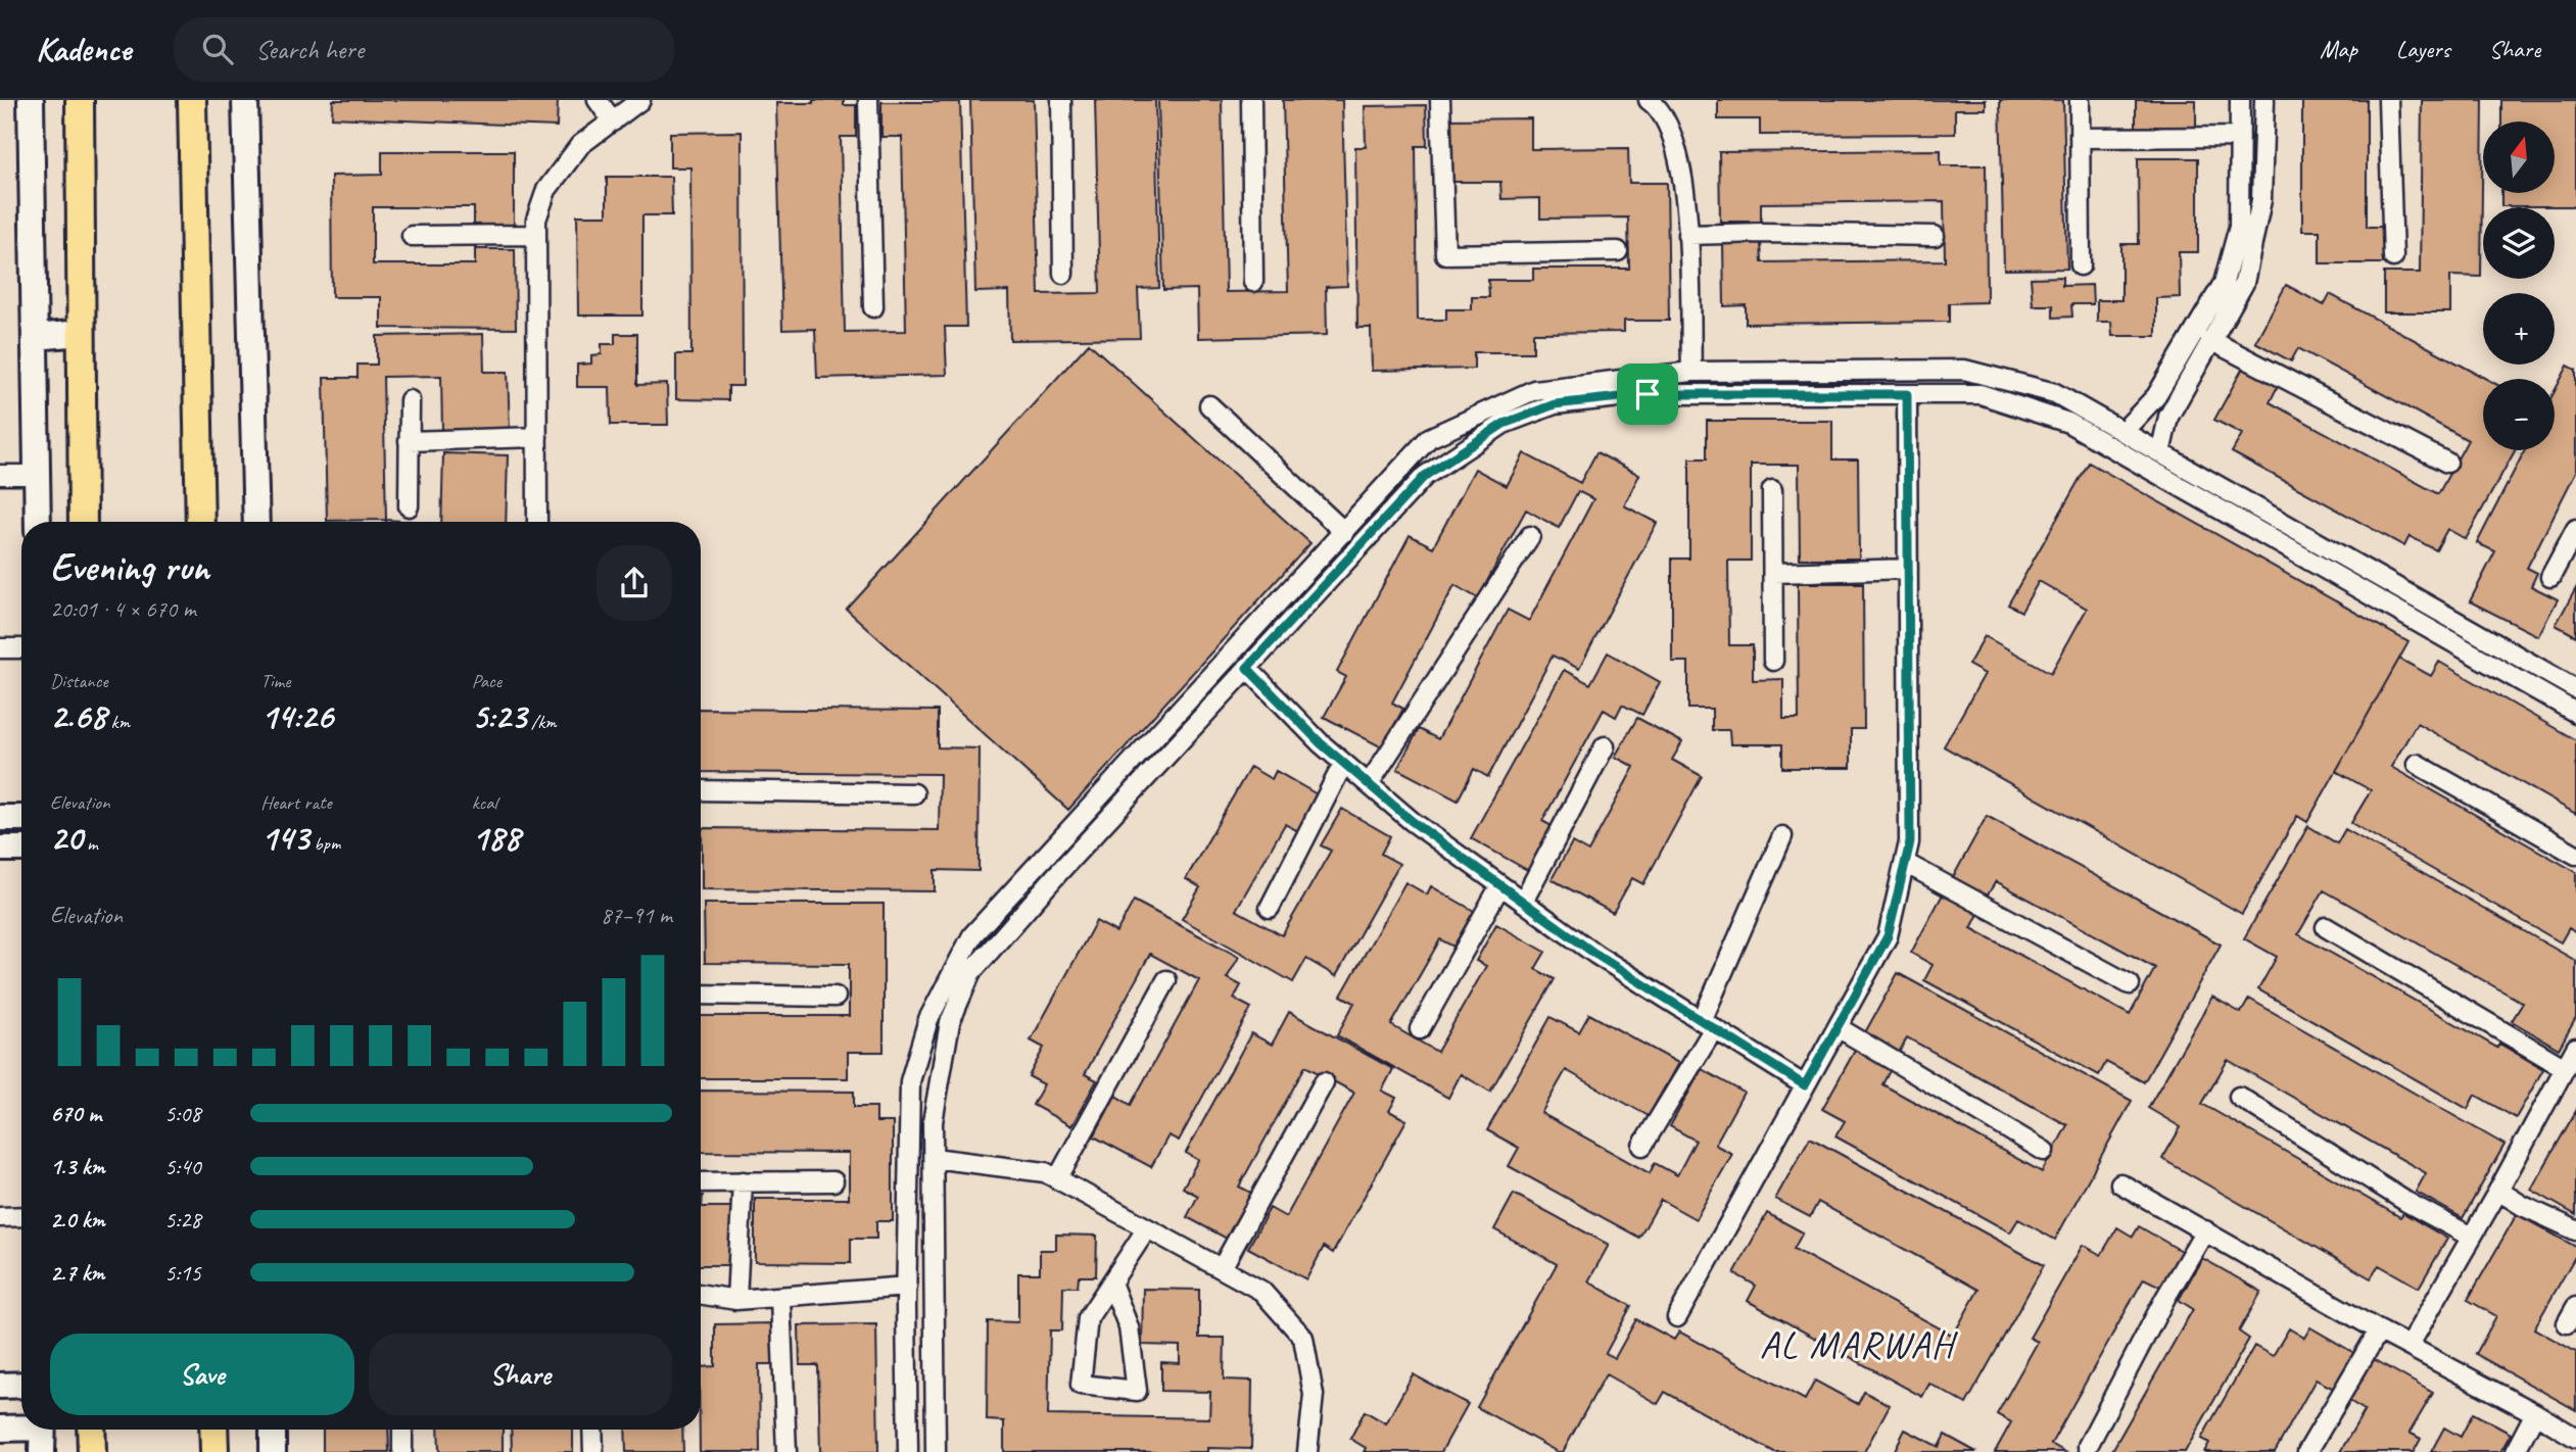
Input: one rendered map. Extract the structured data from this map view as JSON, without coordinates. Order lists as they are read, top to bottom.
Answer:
{
  "districts": ["AL MARWAH"],
  "north": "top",
  "page": {
    "header": "Kadence",
    "search": "Search here",
    "nav": ["Map", "Layers", "Share"],
    "map_buttons": ["+", "−"],
    "heading": ["Evening run", "20:01 · 4 × 670 m"],
    "stats": [
      ["Distance", "2.68 km"],
      ["Time", "14:26"],
      ["Pace", "5:23 /km"],
      ["Elevation", "20 m"],
      ["Heart rate", "143 bpm"],
      ["kcal", "188"]
    ],
    "chart": ["Elevation", "87–91 m"],
    "list": [
      {
        "name": "670 m",
        "note": "5:08"
      },
      {
        "name": "1.3 km",
        "note": "5:40"
      },
      {
        "name": "2.0 km",
        "note": "5:28"
      },
      {
        "name": "2.7 km",
        "note": "5:15"
      }
    ],
    "buttons": ["Save", "Share"]
  }
}
